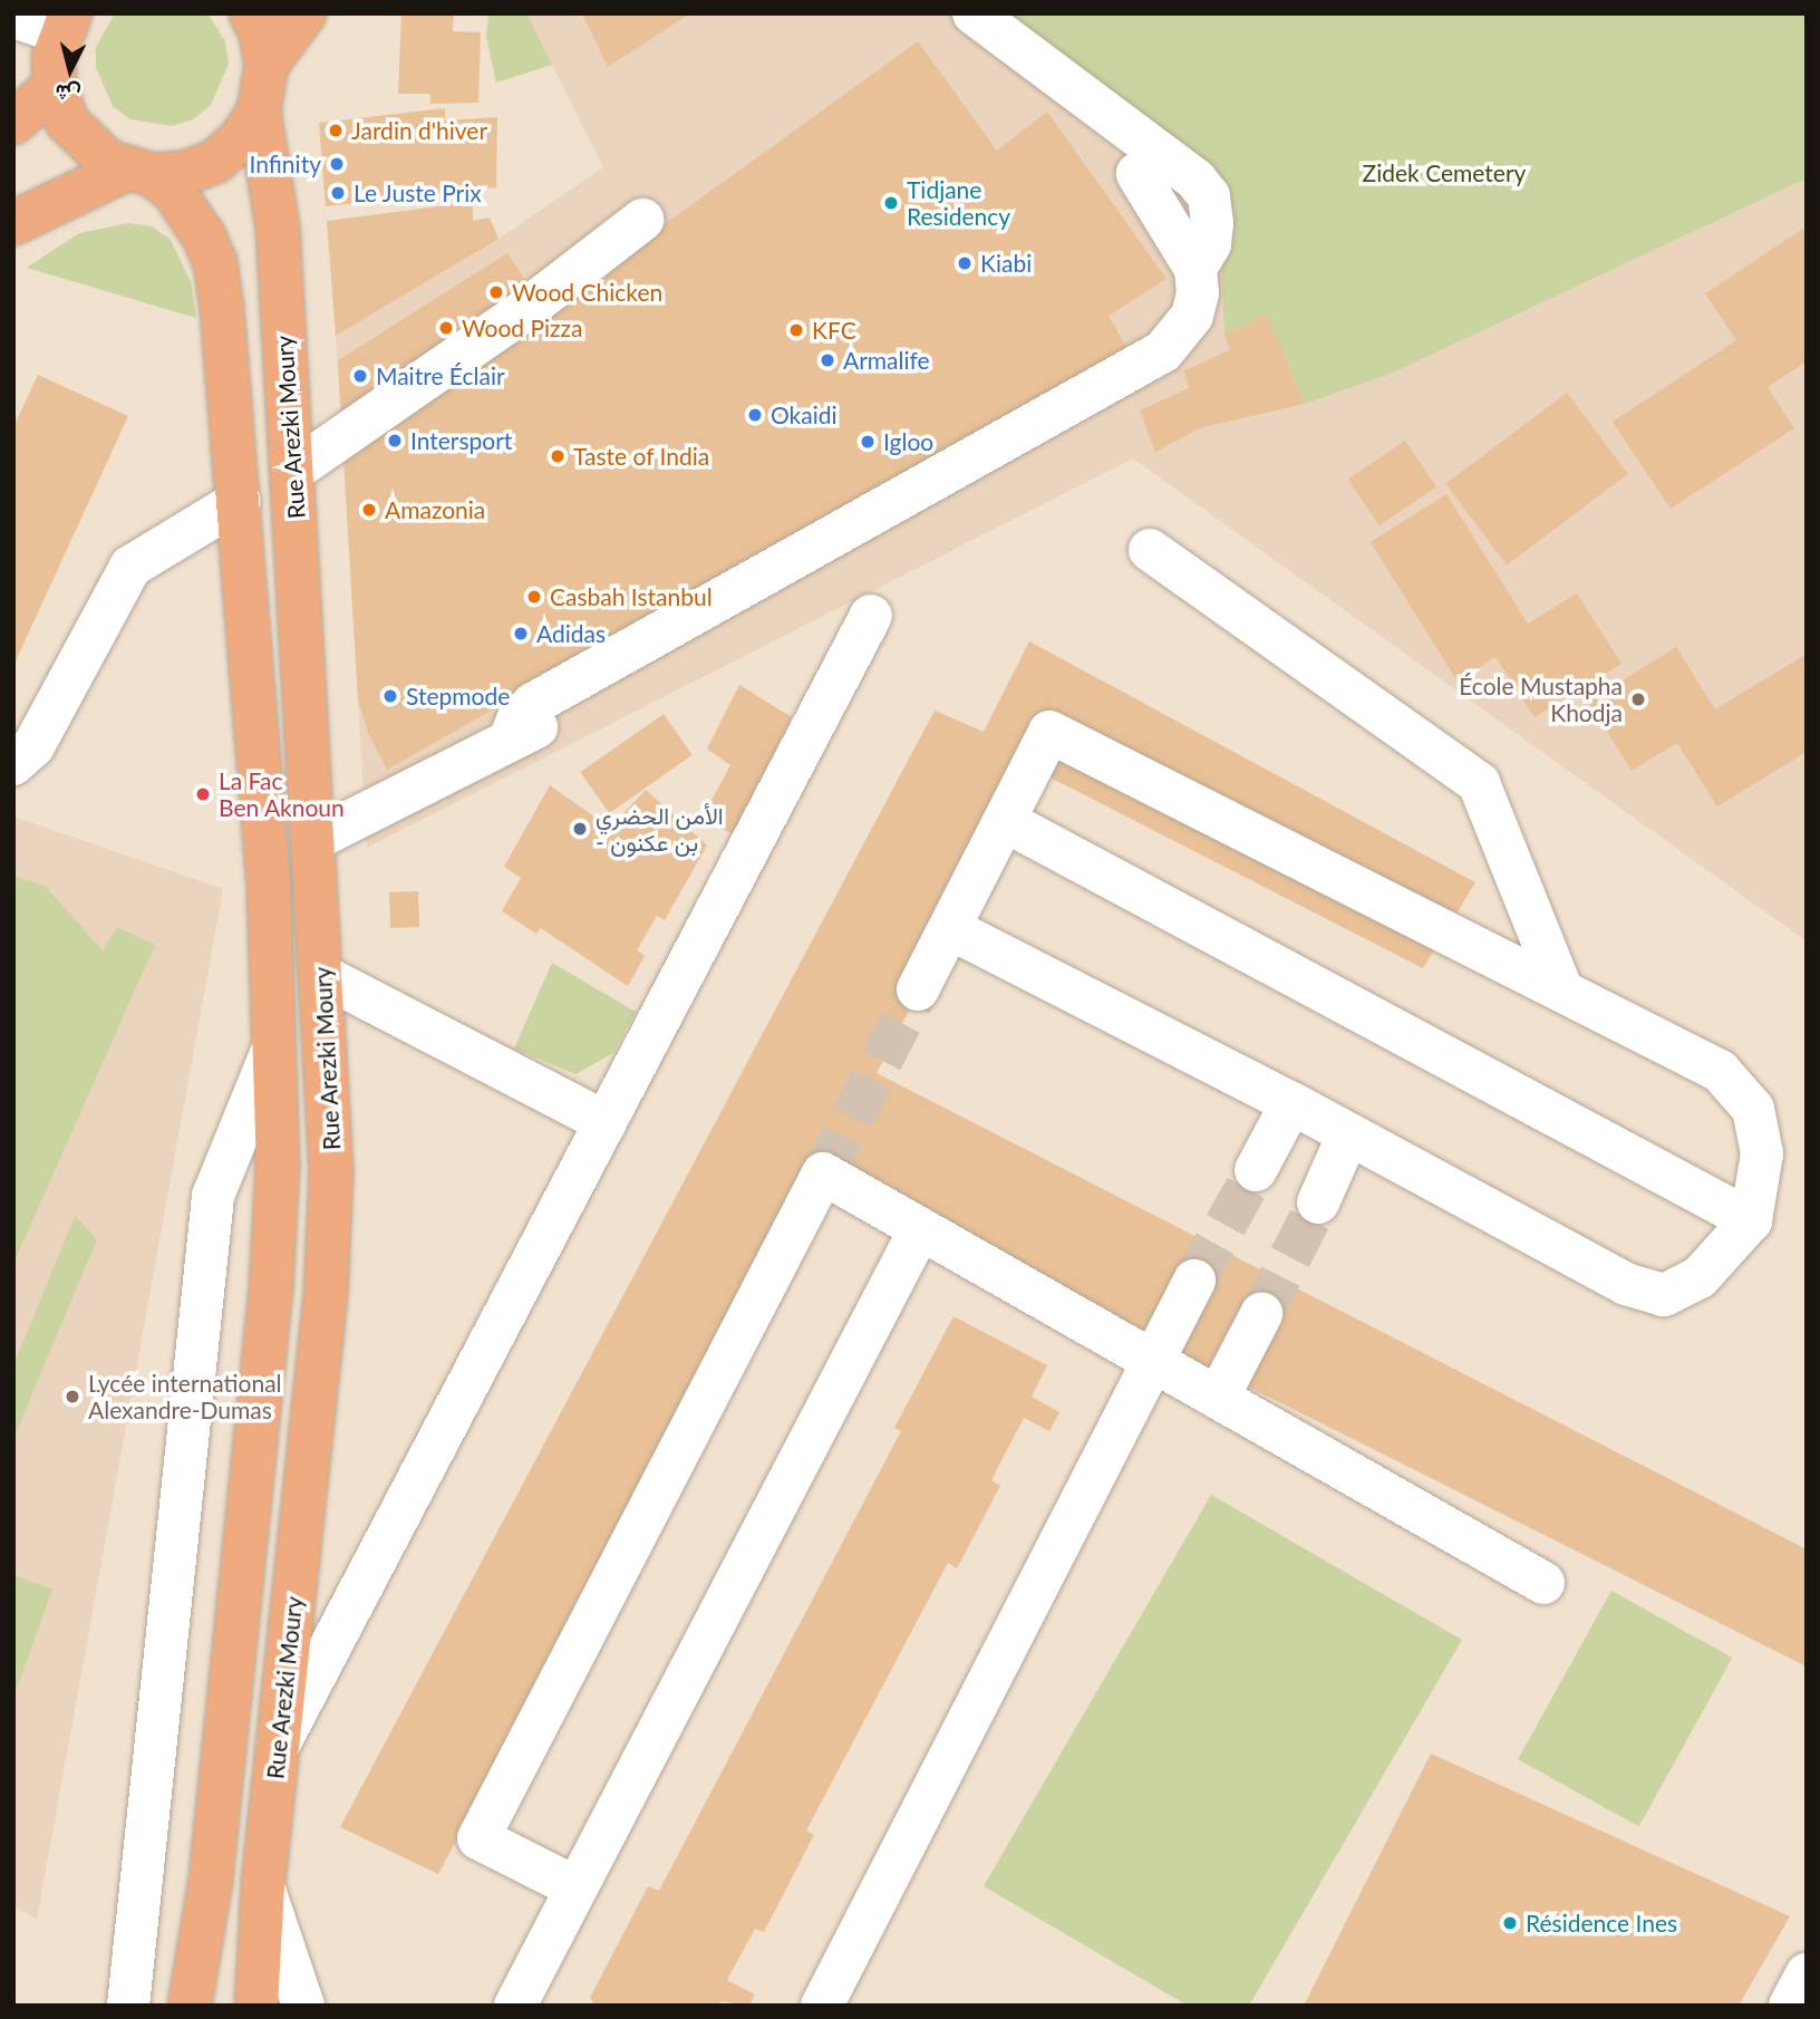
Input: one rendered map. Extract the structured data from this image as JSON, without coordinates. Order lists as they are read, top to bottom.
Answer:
{
  "streets": {
    "main road": ["Rue Arezki Moury"]
  },
  "parks": ["Zidek Cemetery"],
  "places": [
    "Jardin d'hiver",
    "Infinity",
    "Le Juste Prix",
    "Tidjane Residency",
    "Kiabi",
    "Wood Chicken",
    "Wood Pizza",
    "KFC",
    "Armalife",
    "Maitre Éclair",
    "Okaidi",
    "Intersport",
    "Igloo",
    "Taste of India",
    "Amazonia",
    "Casbah Istanbul",
    "Adidas",
    "Stepmode",
    "École Mustapha Khodja",
    "La Fac Ben Aknoun",
    "الأمن الحضري - بن عكنون",
    "Lycée international Alexandre-Dumas",
    "Résidence Ines"
  ],
  "north": "bottom"
}
